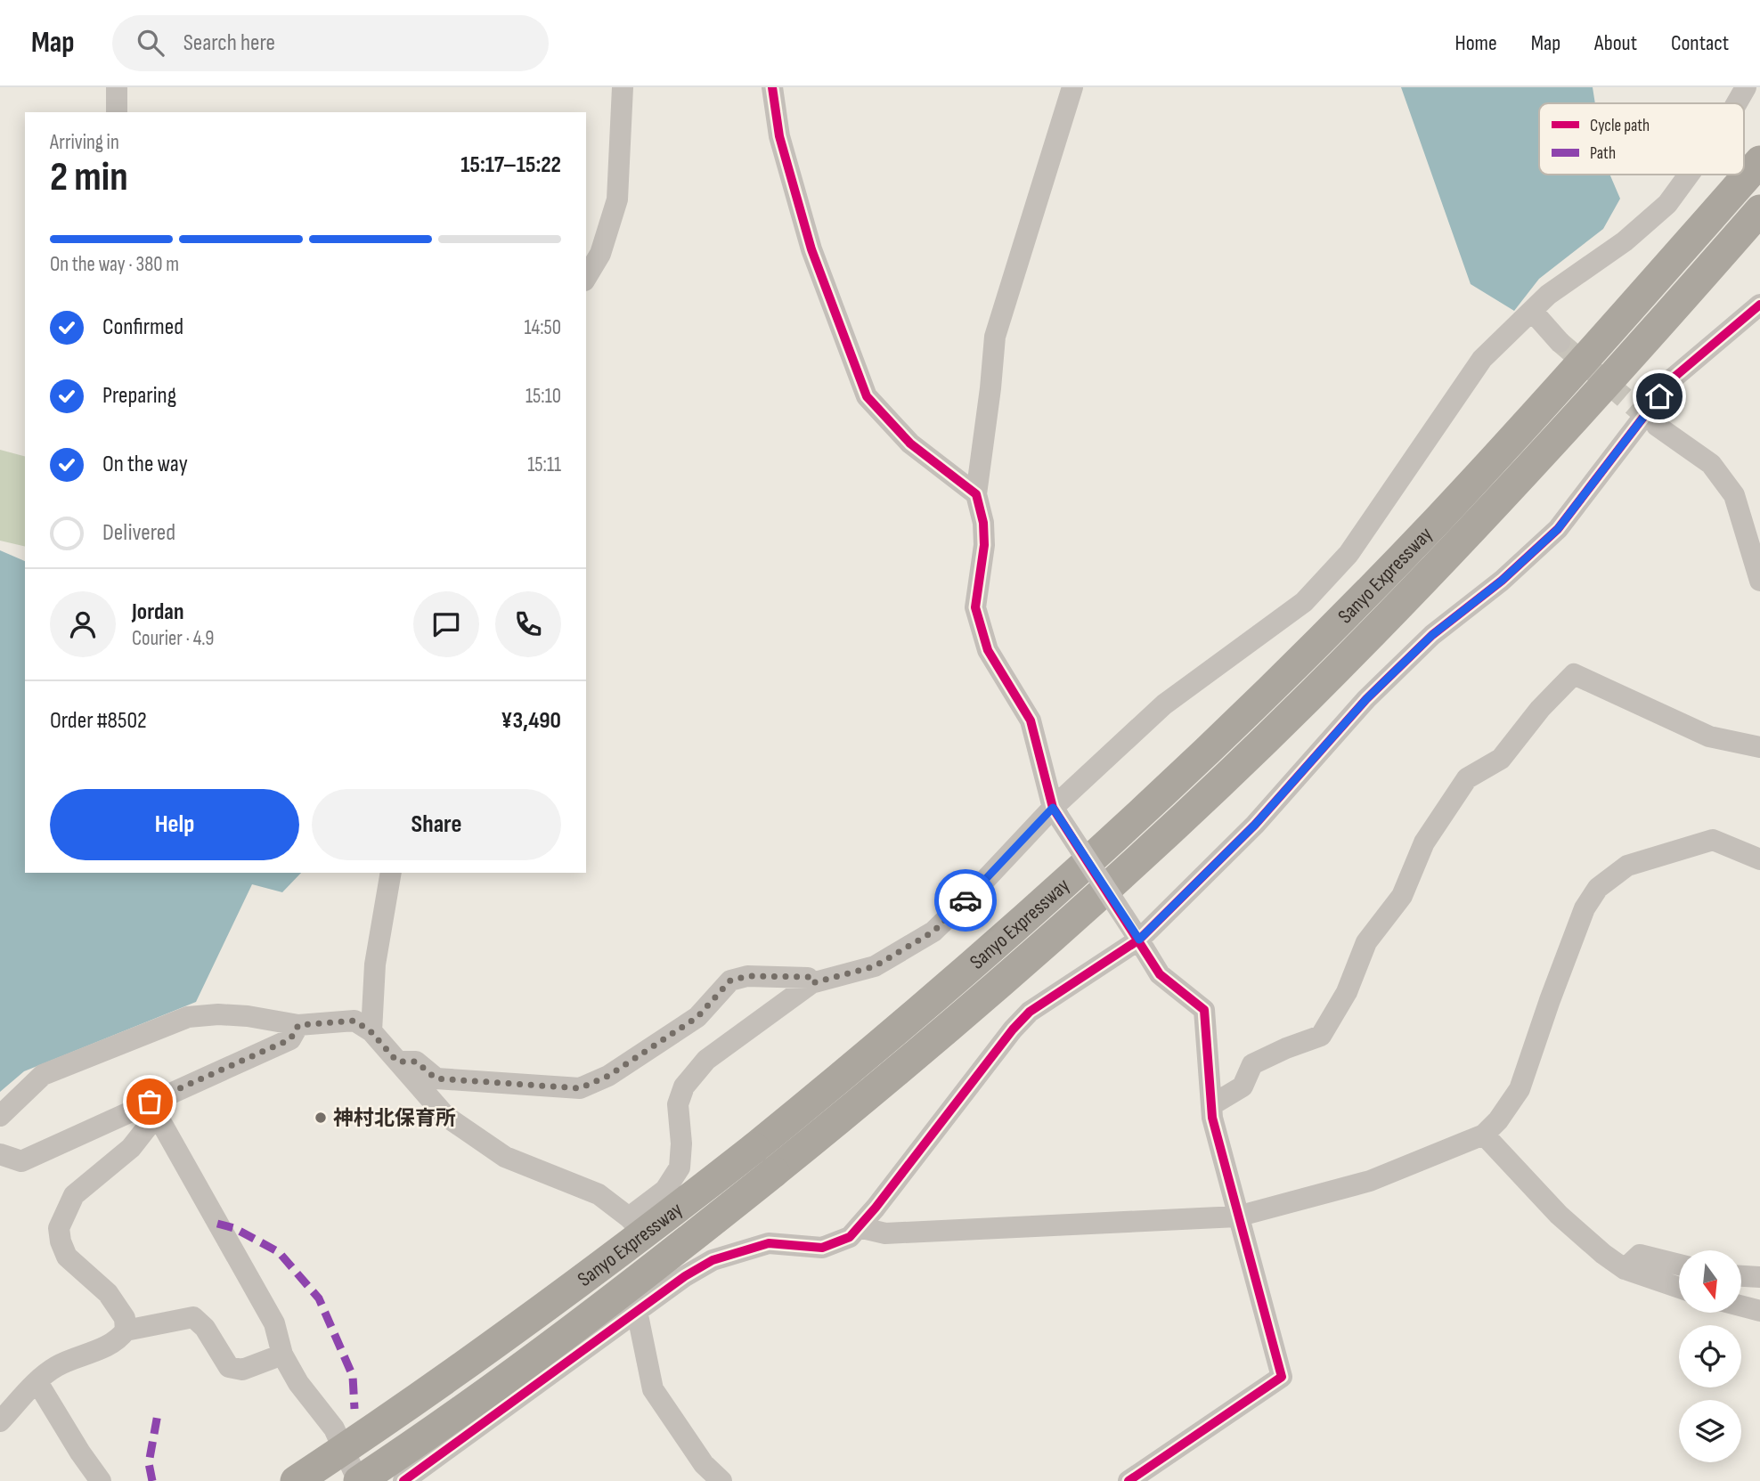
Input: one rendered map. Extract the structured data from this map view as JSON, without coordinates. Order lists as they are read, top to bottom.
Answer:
{
  "streets": {
    "highway": ["Sanyo Expressway"]
  },
  "places": ["神村北保育所"],
  "legend": ["Cycle path", "Path"],
  "north": "bottom",
  "page": {
    "header": "Map",
    "search": "Search here",
    "nav": [
      "Home",
      "Map",
      "About",
      "Contact"
    ],
    "heading": ["2 min", "Arriving in", "15:17–15:22"],
    "panel": [
      "Jordan",
      "Courier · 4.9",
      "Order #8502",
      "¥3,490"
    ],
    "bar": "On the way · 380 m",
    "list": [
      ["Confirmed", "14:50"],
      ["Preparing", "15:10"],
      ["On the way", "15:11"],
      "Delivered"
    ],
    "buttons": ["Help", "Share"]
  }
}
